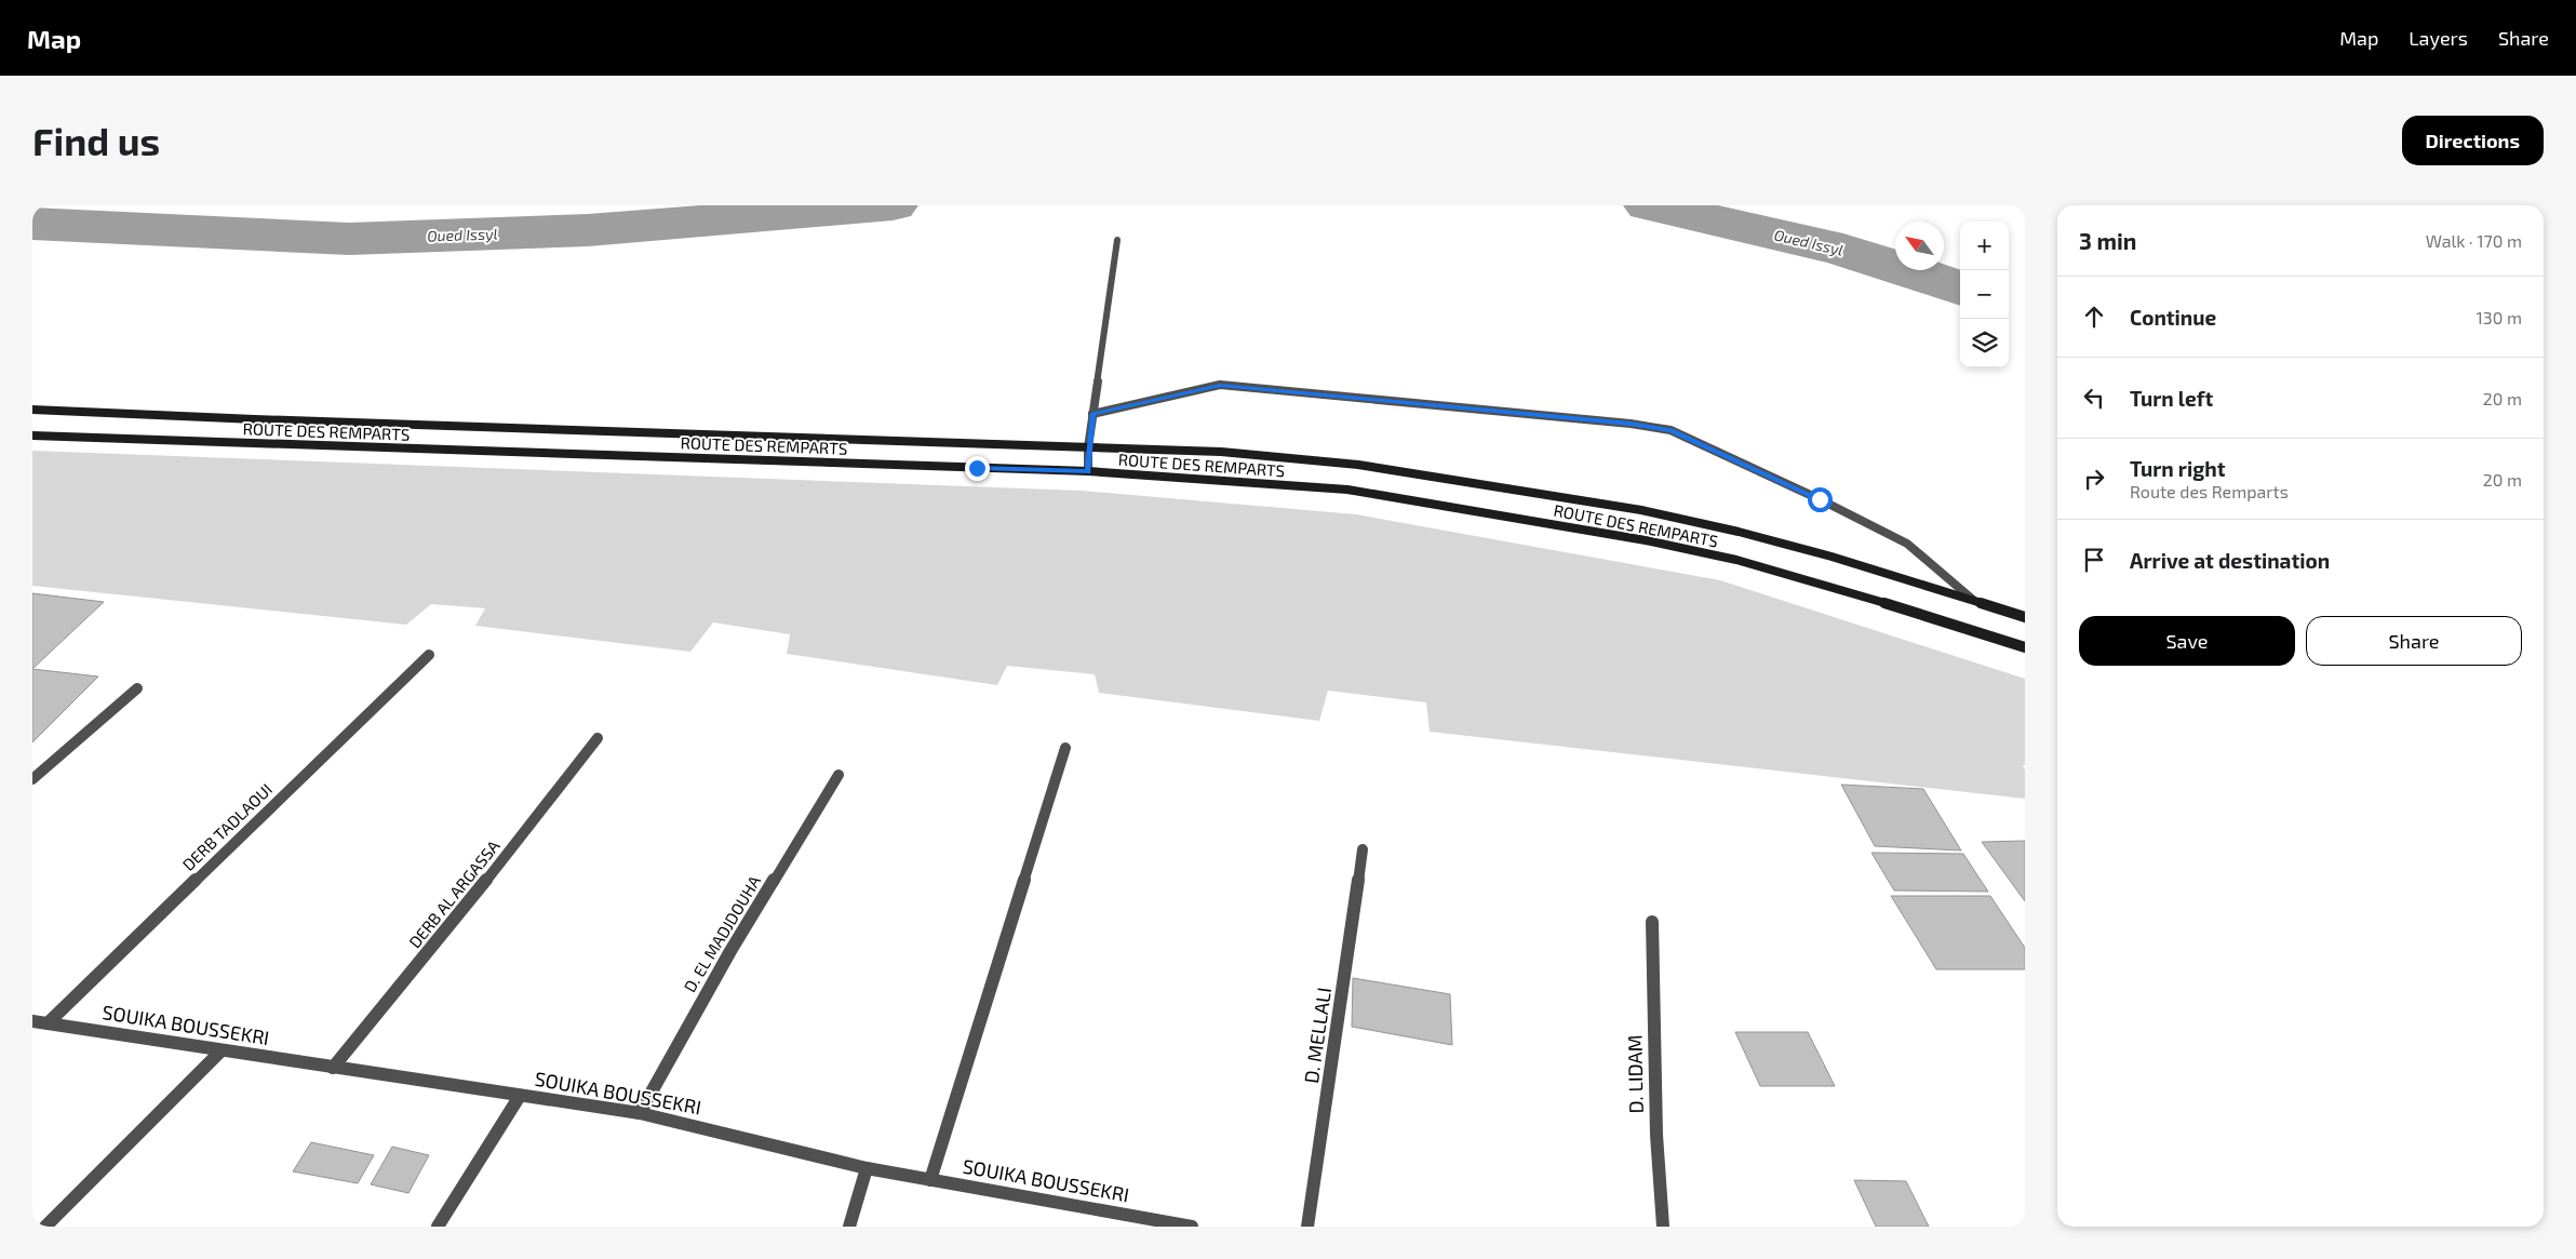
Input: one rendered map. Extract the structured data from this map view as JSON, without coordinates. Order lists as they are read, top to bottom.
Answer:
{
  "streets": {
    "main road": ["ROUTE DES REMPARTS"],
    "street": [
      "DERB TADLAOUI",
      "DERB AL ARGASSA",
      "D. EL MADJDOUHA",
      "SOUIKA BOUSSEKRI",
      "D. MELLALI",
      "D. LIDAM"
    ]
  },
  "crossings": [
    ["DERB TADLAOUI", "SOUIKA BOUSSEKRI"],
    ["DERB AL ARGASSA", "SOUIKA BOUSSEKRI"],
    ["D. EL MADJDOUHA", "SOUIKA BOUSSEKRI"]
  ],
  "water": ["Oued Issyl"],
  "north": "top left",
  "page": {
    "header": "Map",
    "nav": ["Map", "Layers", "Share"],
    "buttons": [
      "Directions",
      ["Save", "Share"]
    ],
    "title": "Find us",
    "heading": ["3 min", "Walk · 170 m"],
    "map_buttons": ["+", "−"],
    "list": [
      ["Continue", "130 m"],
      ["Turn left", "20 m"],
      ["Turn right", "Route des Remparts", "20 m"],
      "Arrive at destination"
    ]
  }
}
